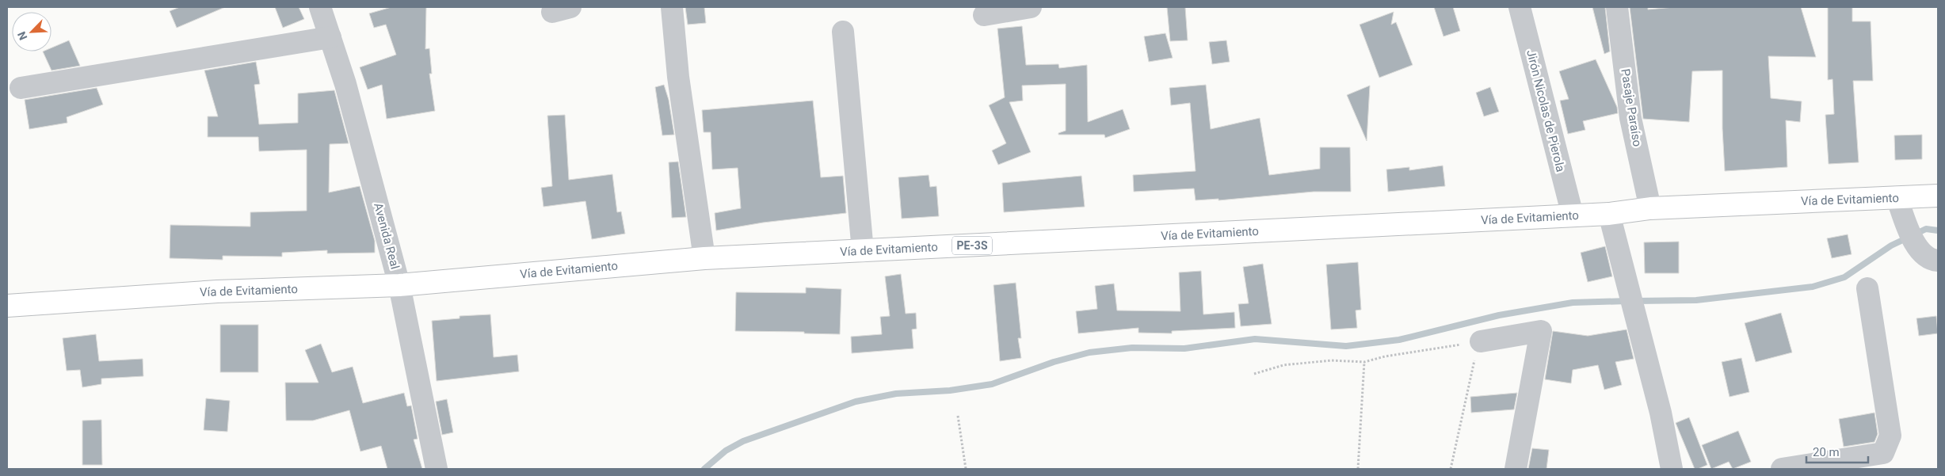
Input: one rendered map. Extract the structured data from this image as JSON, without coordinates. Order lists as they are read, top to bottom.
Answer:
{
  "streets": {
    "highway": ["Vía de Evitamiento", "PE-3S"],
    "street": ["Pasaje Paraíso", "Jirón Nicolas de Pierola", "Avenida Real"]
  },
  "crossings": [
    ["Pasaje Paraíso", "Vía de Evitamiento"],
    ["Jirón Nicolas de Pierola", "Vía de Evitamiento"],
    ["Vía de Evitamiento", "Avenida Real"]
  ],
  "scale_bar": "20 m",
  "north": "bottom left"
}
